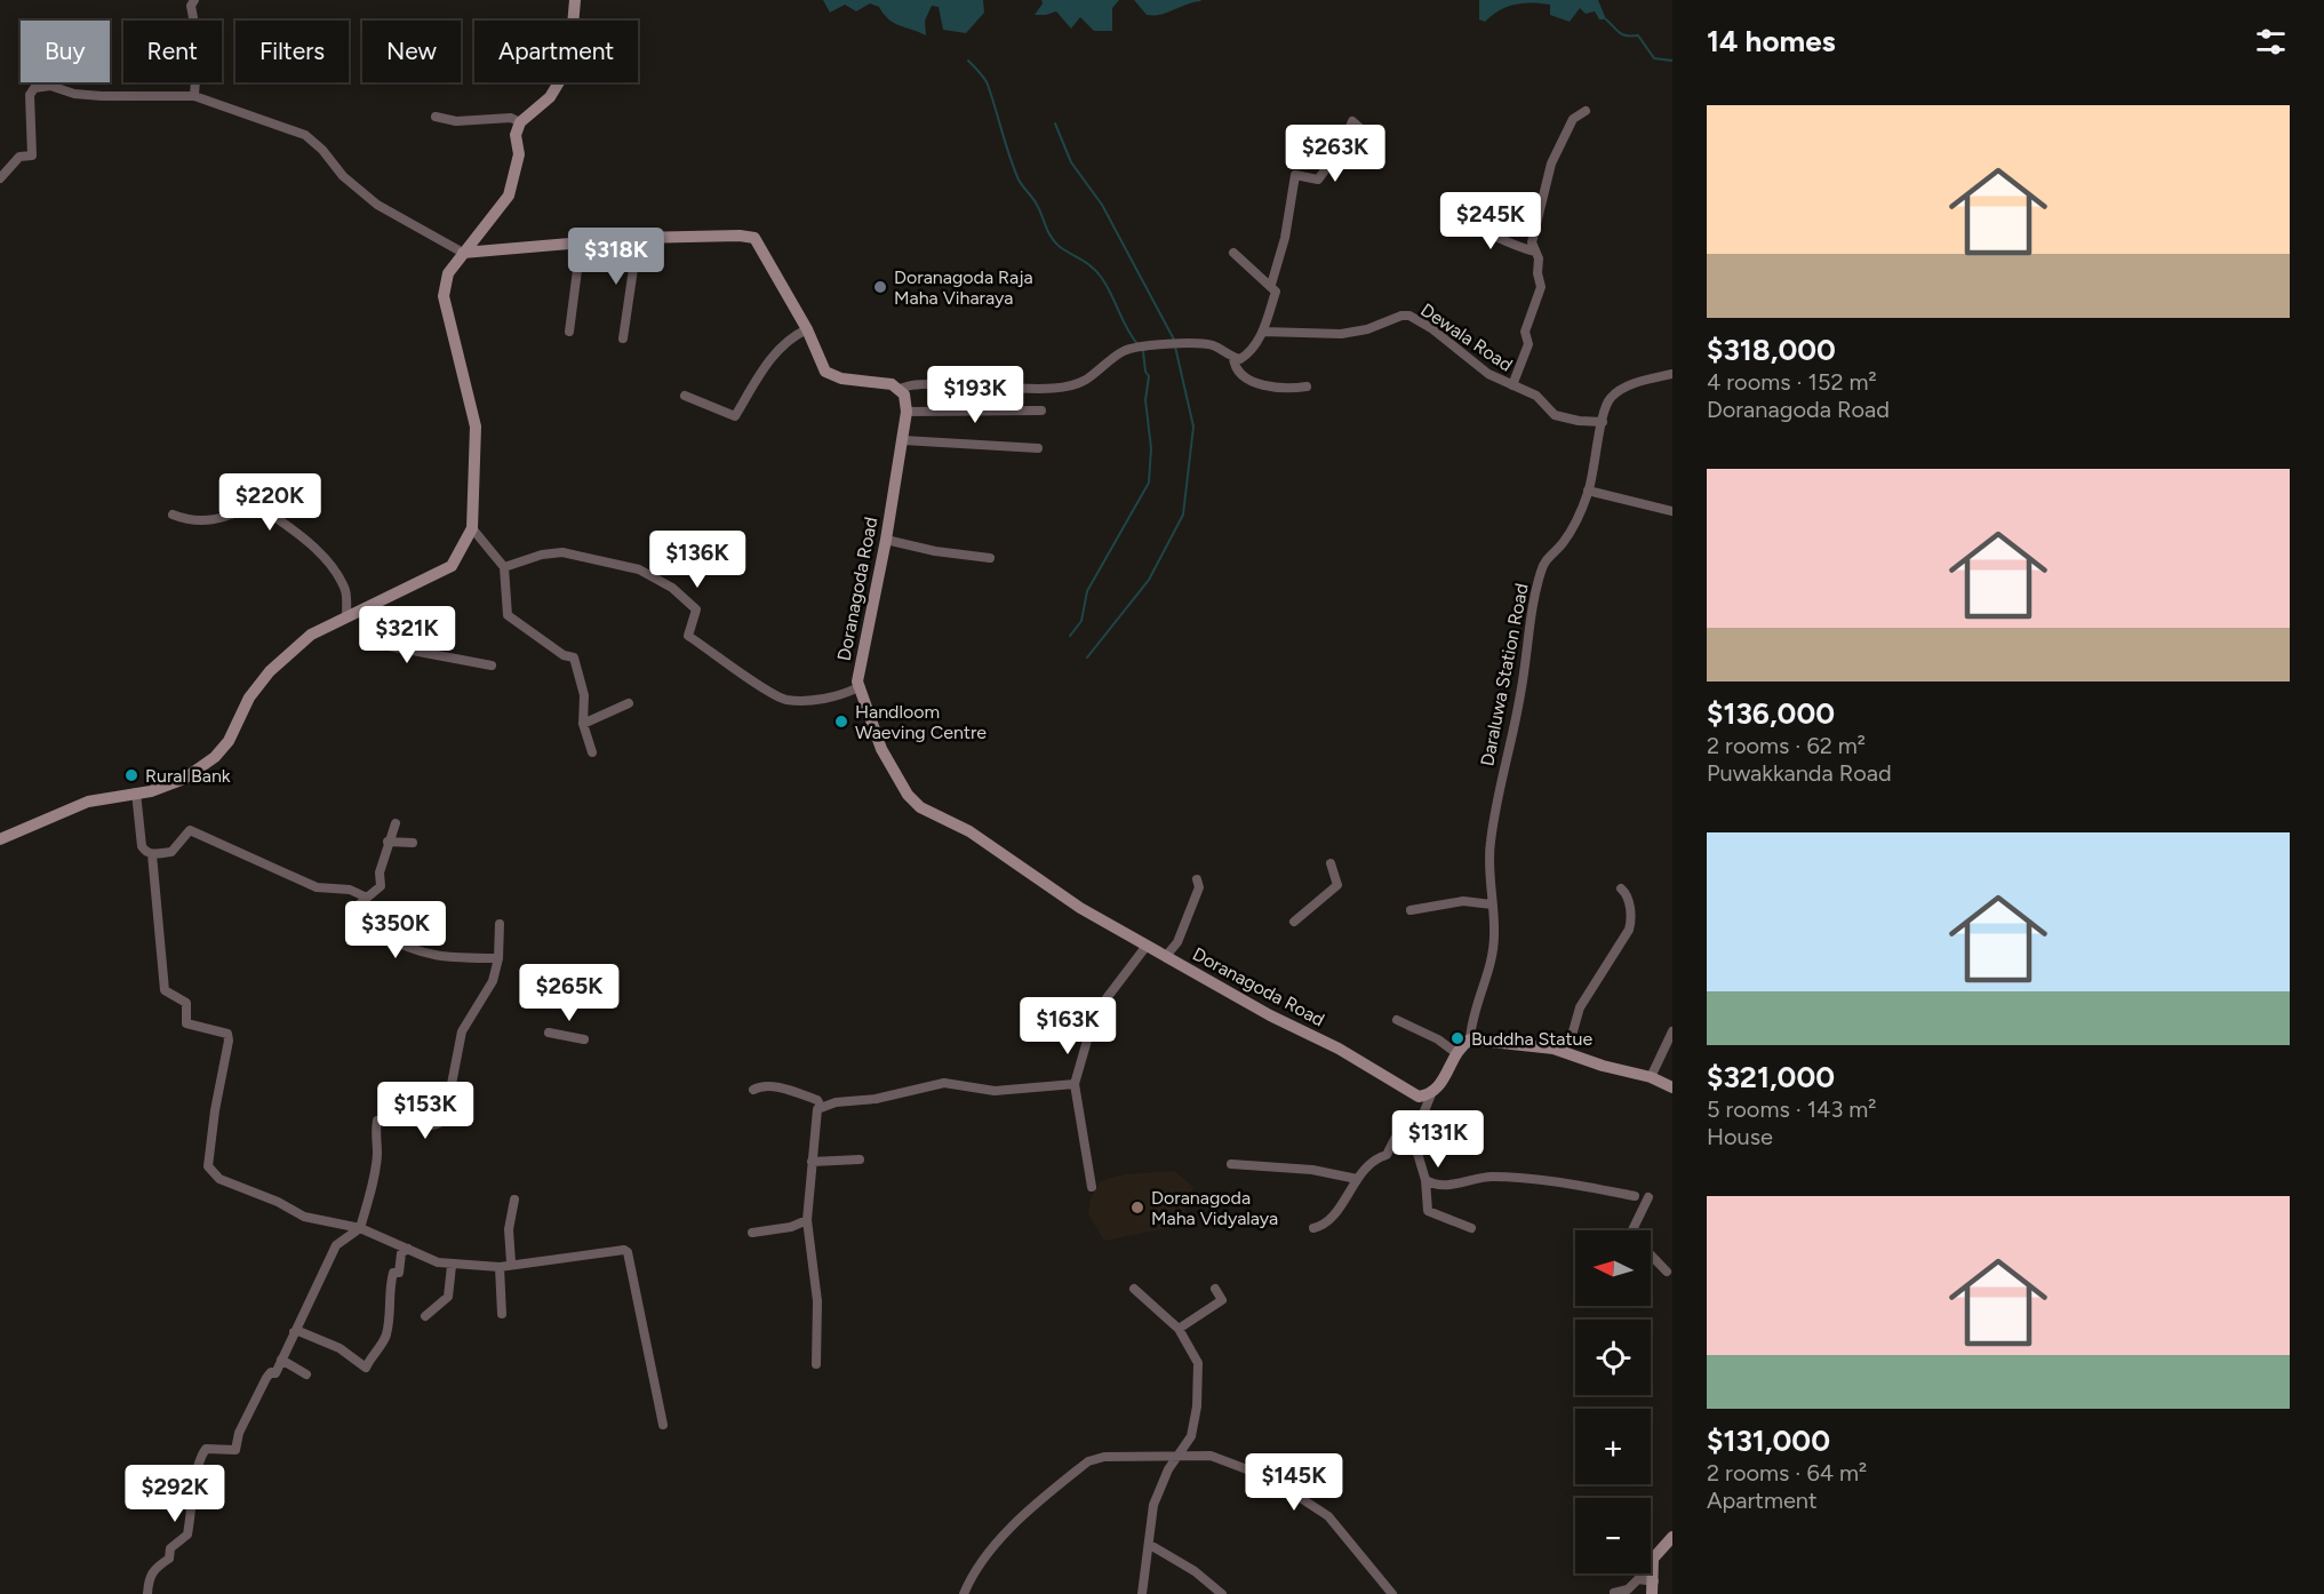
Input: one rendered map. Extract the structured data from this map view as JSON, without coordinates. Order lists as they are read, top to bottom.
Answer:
{
  "streets": {
    "street": ["Dewala Road", "Doranagoda Road", "Daraluwa Station Road"]
  },
  "crossings": [
    ["Dewala Road", "Daraluwa Station Road"]
  ],
  "places": [
    "Doranagoda Raja Maha Viharaya",
    "Handloom Waeving Centre",
    "Rural Bank",
    "Buddha Statue",
    "Doranagoda Maha Vidyalaya"
  ],
  "north": "left",
  "page": {
    "heading": "14 homes",
    "chip": [
      "Buy",
      "Rent",
      "Filters",
      "New",
      "Apartment"
    ],
    "list": [
      {
        "name": "$318,000",
        "note": "4 rooms · 152 m² · Doranagoda Road"
      },
      {
        "name": "$136,000",
        "note": "2 rooms · 62 m² · Puwakkanda Road"
      },
      {
        "name": "$321,000",
        "note": "5 rooms · 143 m² · House"
      },
      {
        "name": "$131,000",
        "note": "2 rooms · 64 m² · Apartment"
      }
    ],
    "price": [
      "$263K",
      "$245K",
      "$318K",
      "$193K",
      "$220K",
      "$136K",
      "$321K",
      "$350K",
      "$265K",
      "$163K",
      "$153K",
      "$131K",
      "$145K",
      "$292K"
    ],
    "map_buttons": ["+", "−"]
  }
}
